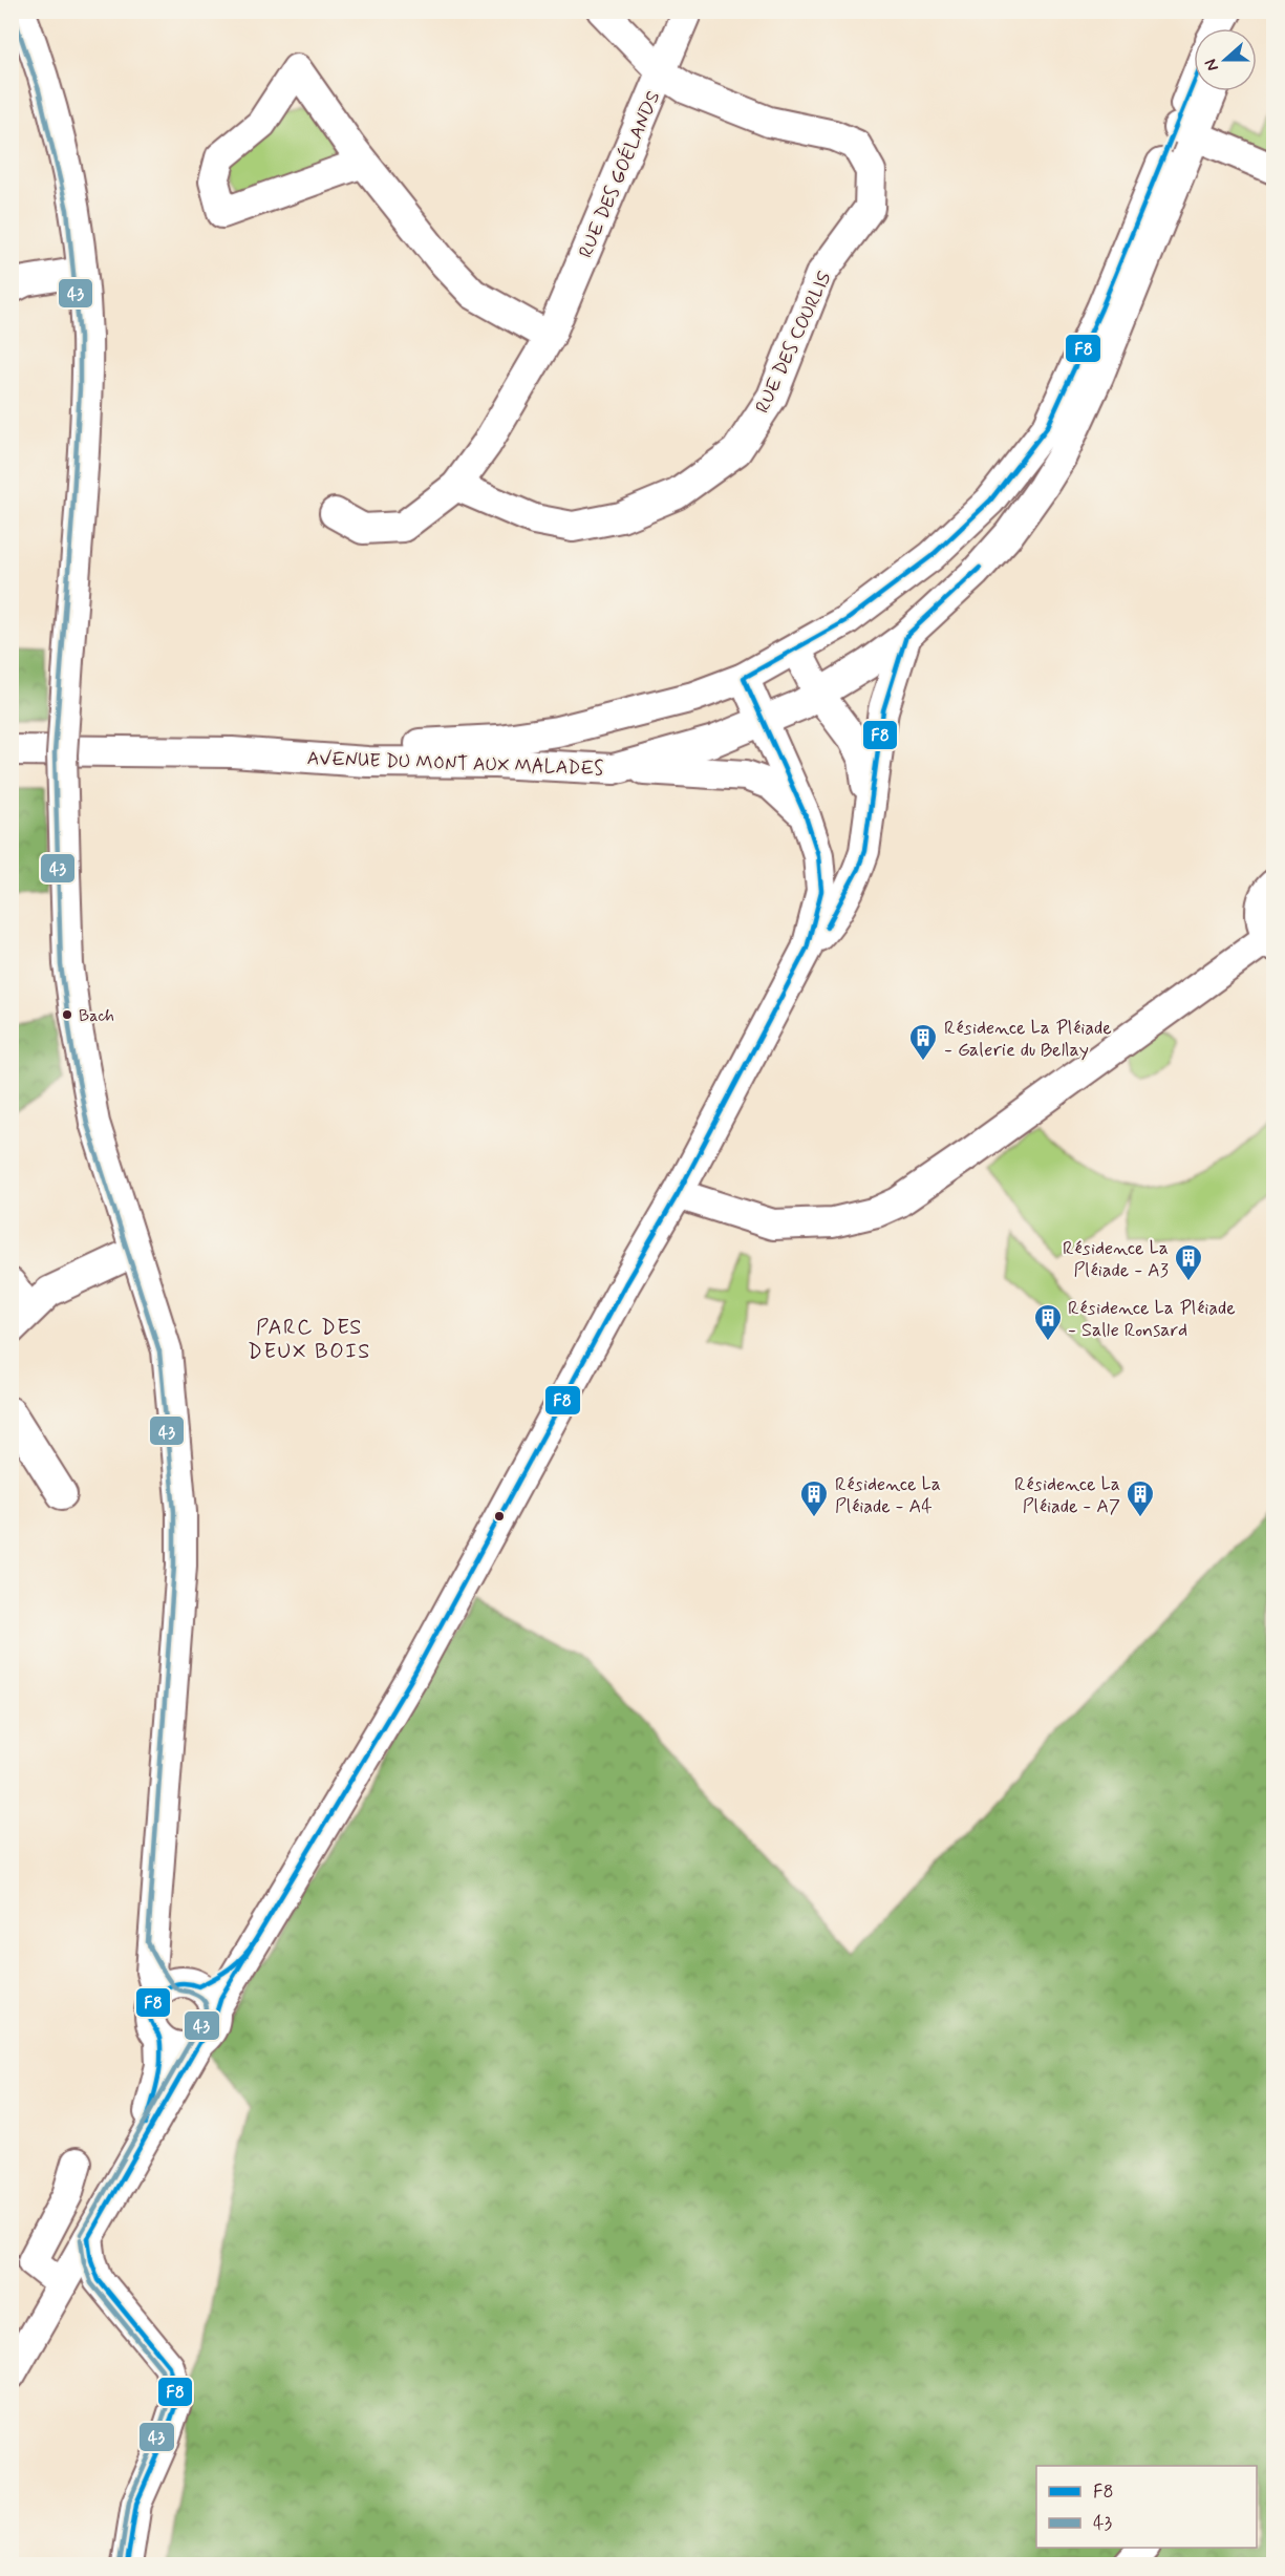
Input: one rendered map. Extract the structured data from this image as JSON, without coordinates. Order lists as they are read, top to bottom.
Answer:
{
  "streets": {
    "street": ["RUE DES GOÉLANDS", "RUE DES COURLIS", "AVENUE DU MONT AUX MALADES"]
  },
  "crossings": [
    ["RUE DES GOÉLANDS", "RUE DES COURLIS"]
  ],
  "districts": ["PARC DES DEUX BOIS"],
  "places": {
    "other": ["Bach"],
    "building": [
      "Résidence La Pléiade - Galerie du Bellay",
      "Résidence La Pléiade - A3",
      "Résidence La Pléiade - Salle Ronsard",
      "Résidence La Pléiade - A4",
      "Résidence La Pléiade - A7"
    ]
  },
  "lines": ["transit line 43", "transit line F8"],
  "legend": ["F8", "43"],
  "north": "left"
}
